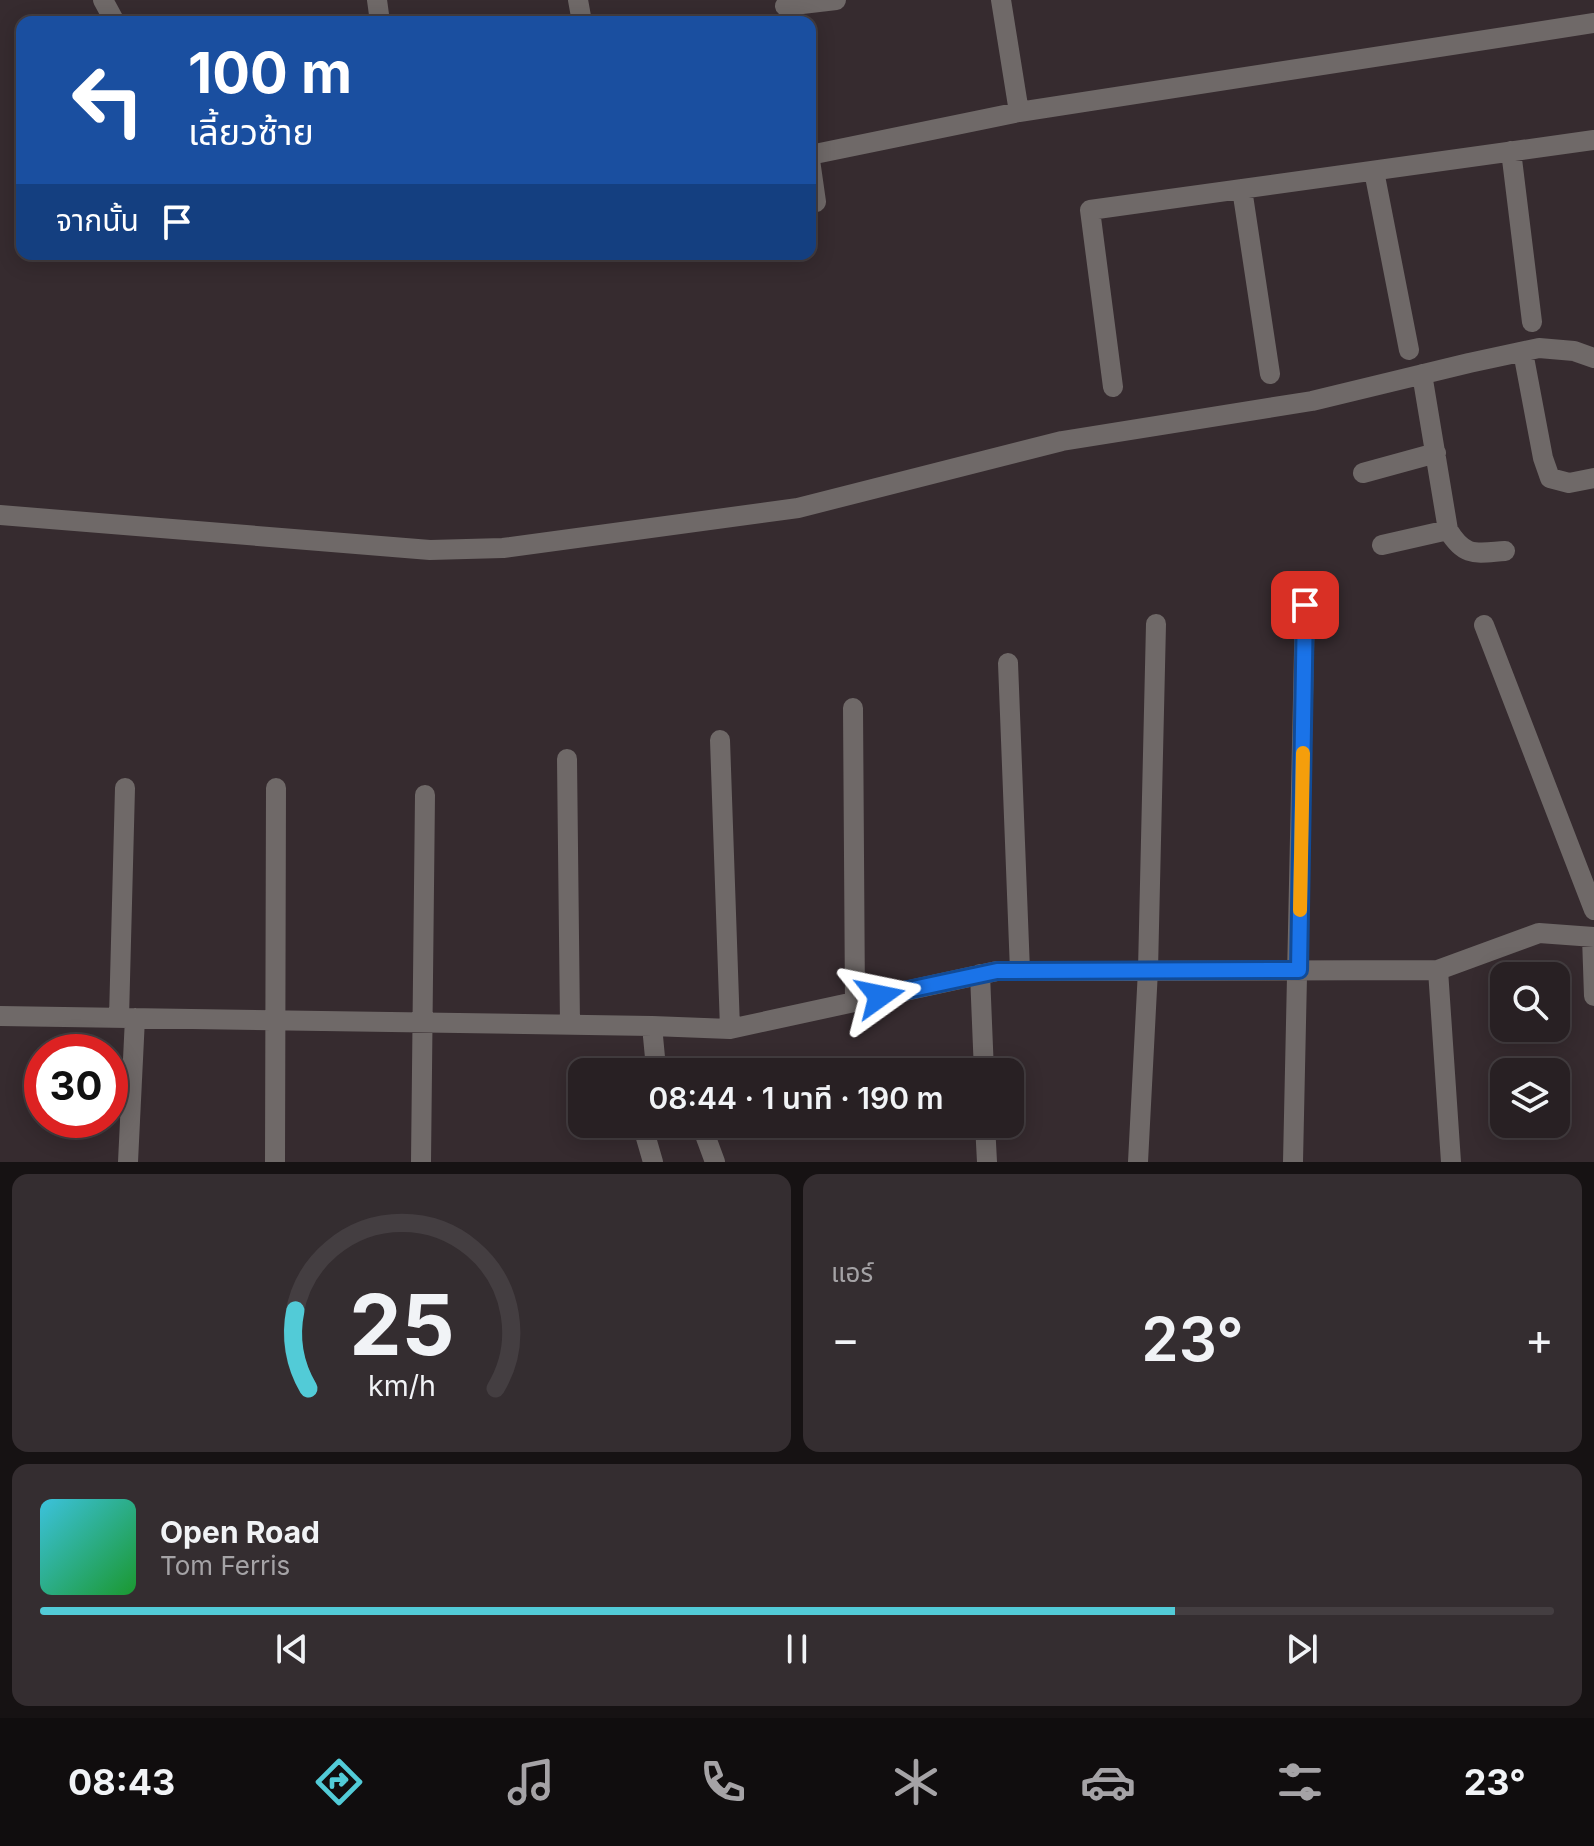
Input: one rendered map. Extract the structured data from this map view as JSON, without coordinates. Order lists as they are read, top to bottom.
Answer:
{
  "page": {
    "turn": ["100 m", "เลี้ยวซ้าย"],
    "then": "จากนั้น",
    "limit": "30",
    "trip": "08:44 · 1 นาที · 190 m",
    "tile": "แอร์",
    "heat": ["−", "23°", "+"],
    "song": ["Open Road", "Tom Ferris"],
    "tabs": ["08:43", "23°"],
    "gauge": ["25", "km/h"]
  }
}
